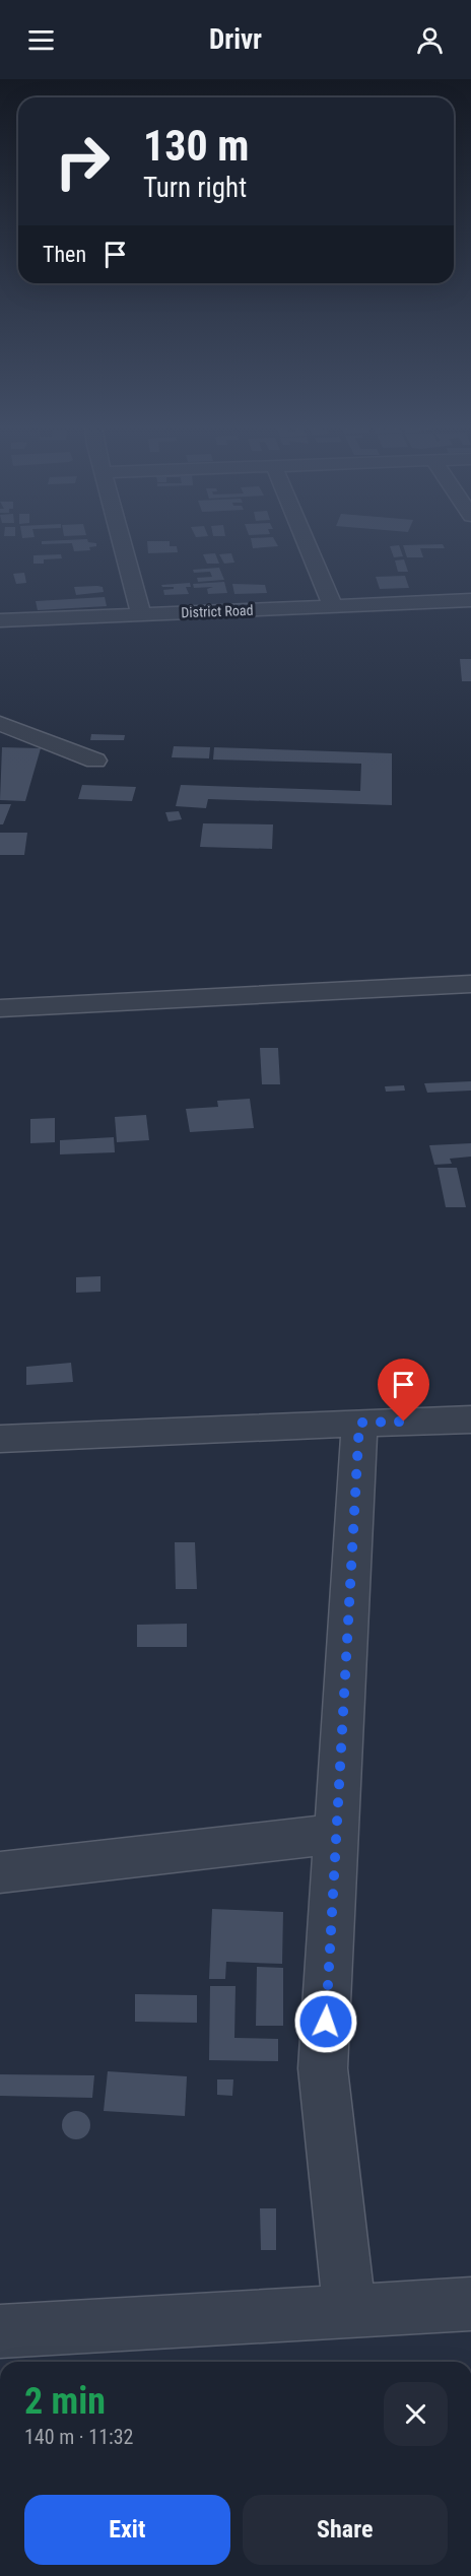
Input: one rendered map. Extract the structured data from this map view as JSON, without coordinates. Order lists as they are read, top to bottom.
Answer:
{
  "streets": {
    "street": ["District Road"]
  },
  "page": {
    "header": "Drivr",
    "turn": ["130 m", "Turn right"],
    "then": "Then",
    "heading": ["2 min", "140 m · 11:32"],
    "buttons": ["Exit", "Share"]
  }
}
